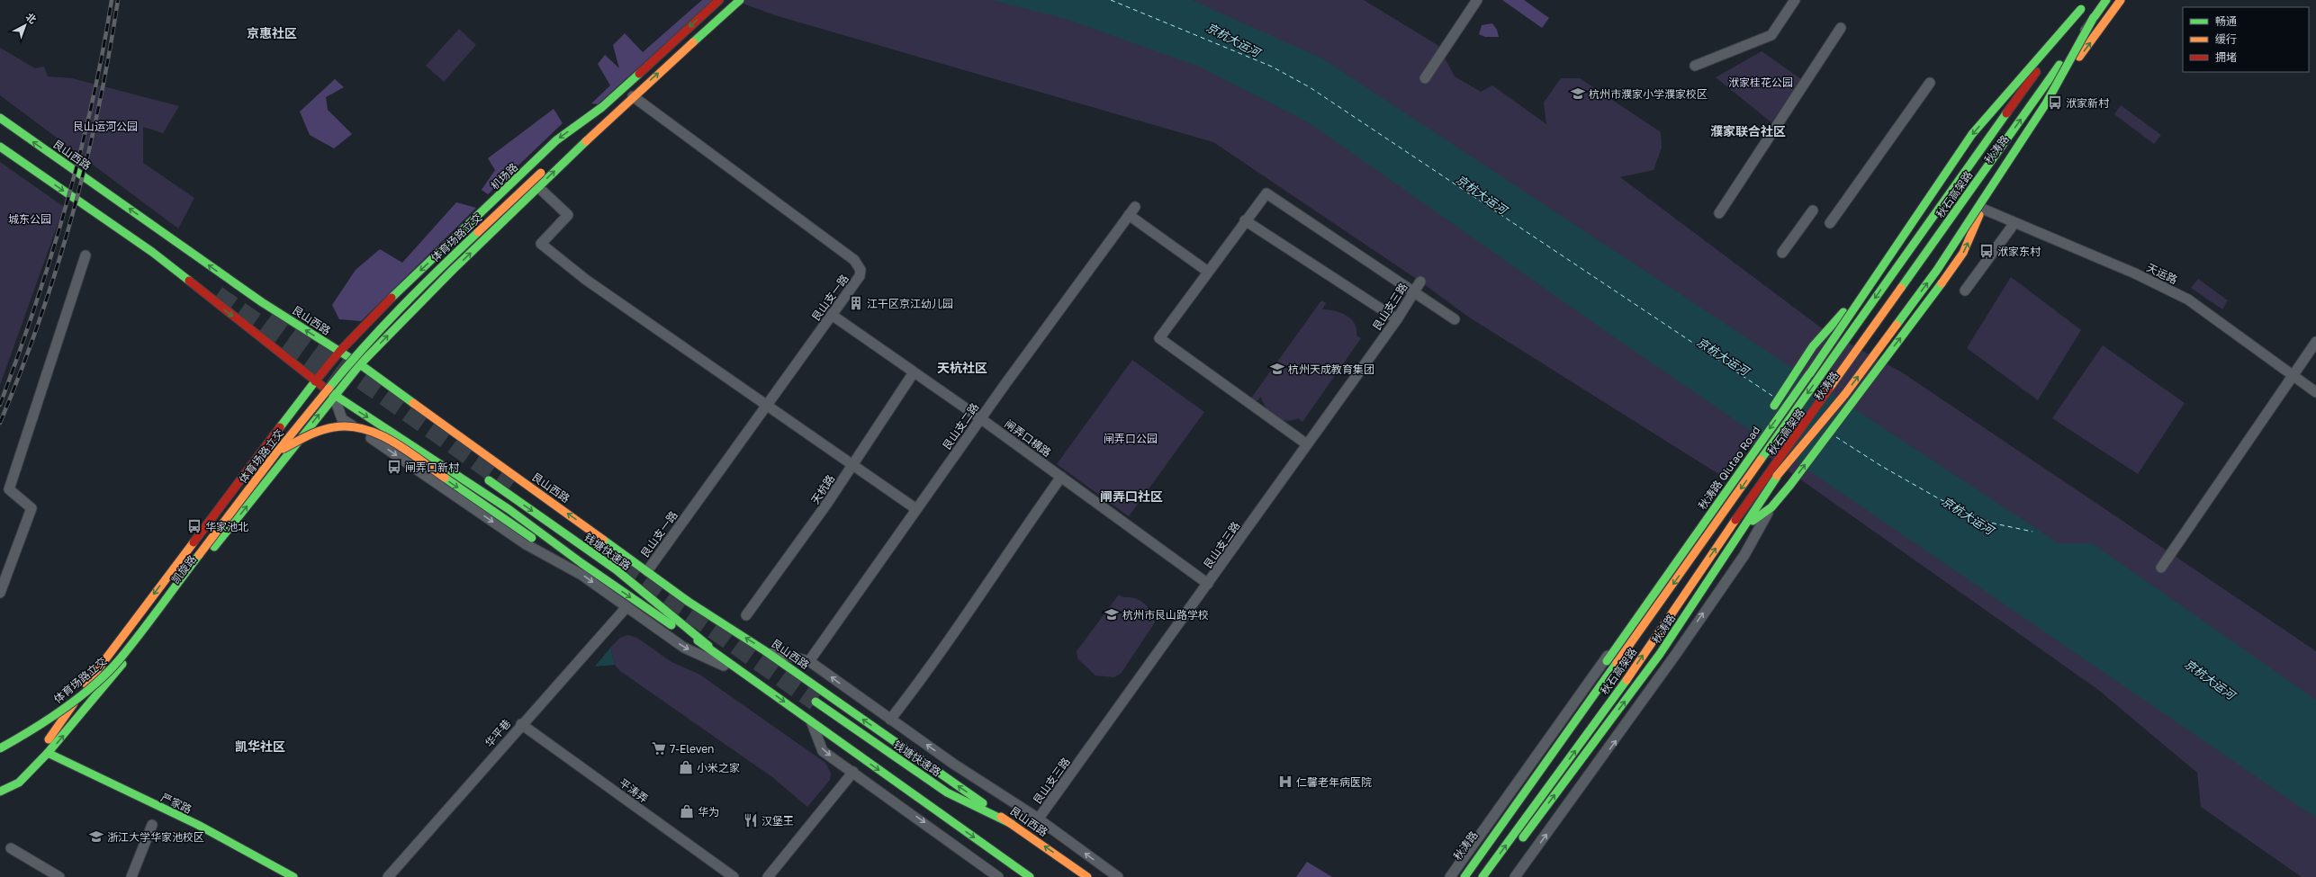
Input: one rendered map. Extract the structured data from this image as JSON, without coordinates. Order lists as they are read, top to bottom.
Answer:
{
  "streets": {
    "main road": [
      "秋涛路",
      "艮山西路",
      "机场路",
      "秋石高架路",
      "体育场路立交",
      "秋涛路 Qiutao Road",
      "钱塘快速路",
      "凯旋路",
      "严家路"
    ],
    "street": [
      "天运路",
      "艮山支一路",
      "艮山支三路",
      "艮山支二路",
      "闸弄口横路",
      "天杭路",
      "华平巷",
      "平涛弄"
    ]
  },
  "crossings": [
    ["秋涛路", "秋涛路 Qiutao Road"],
    ["艮山西路", "机场路"],
    ["艮山西路", "艮山支一路"],
    ["艮山西路", "钱塘快速路"],
    ["艮山西路", "凯旋路"],
    ["机场路", "凯旋路"],
    ["体育场路立交", "艮山支一路"],
    ["艮山支一路", "闸弄口横路"],
    ["艮山支三路", "闸弄口横路"],
    ["艮山支二路", "闸弄口横路"],
    ["闸弄口横路", "天杭路"],
    ["凯旋路", "严家路"],
    ["华平巷", "平涛弄"]
  ],
  "districts": [
    "京惠社区",
    "濮家联合社区",
    "天杭社区",
    "闸弄口社区",
    "凯华社区"
  ],
  "water": ["京杭大运河"],
  "parks": [
    "洑家桂花公园",
    "艮山运河公园",
    "城东公园",
    "闸弄口公园"
  ],
  "places": {
    "school or university": [
      "杭州市濮家小学濮家校区",
      "杭州天成教育集团",
      "杭州市艮山路学校",
      "浙江大学华家池校区"
    ],
    "bus stop": [
      "洑家新村",
      "洑家东村",
      "闸弄口新村",
      "华家池北"
    ],
    "building": ["江干区京江幼儿园"],
    "supermarket": ["7-Eleven"],
    "shop": ["小米之家", "华为"],
    "hospital": ["仁馨老年病医院"],
    "restaurant": ["汉堡王"]
  },
  "legend": ["畅通", "缓行", "拥堵"],
  "north": "top right"
}
